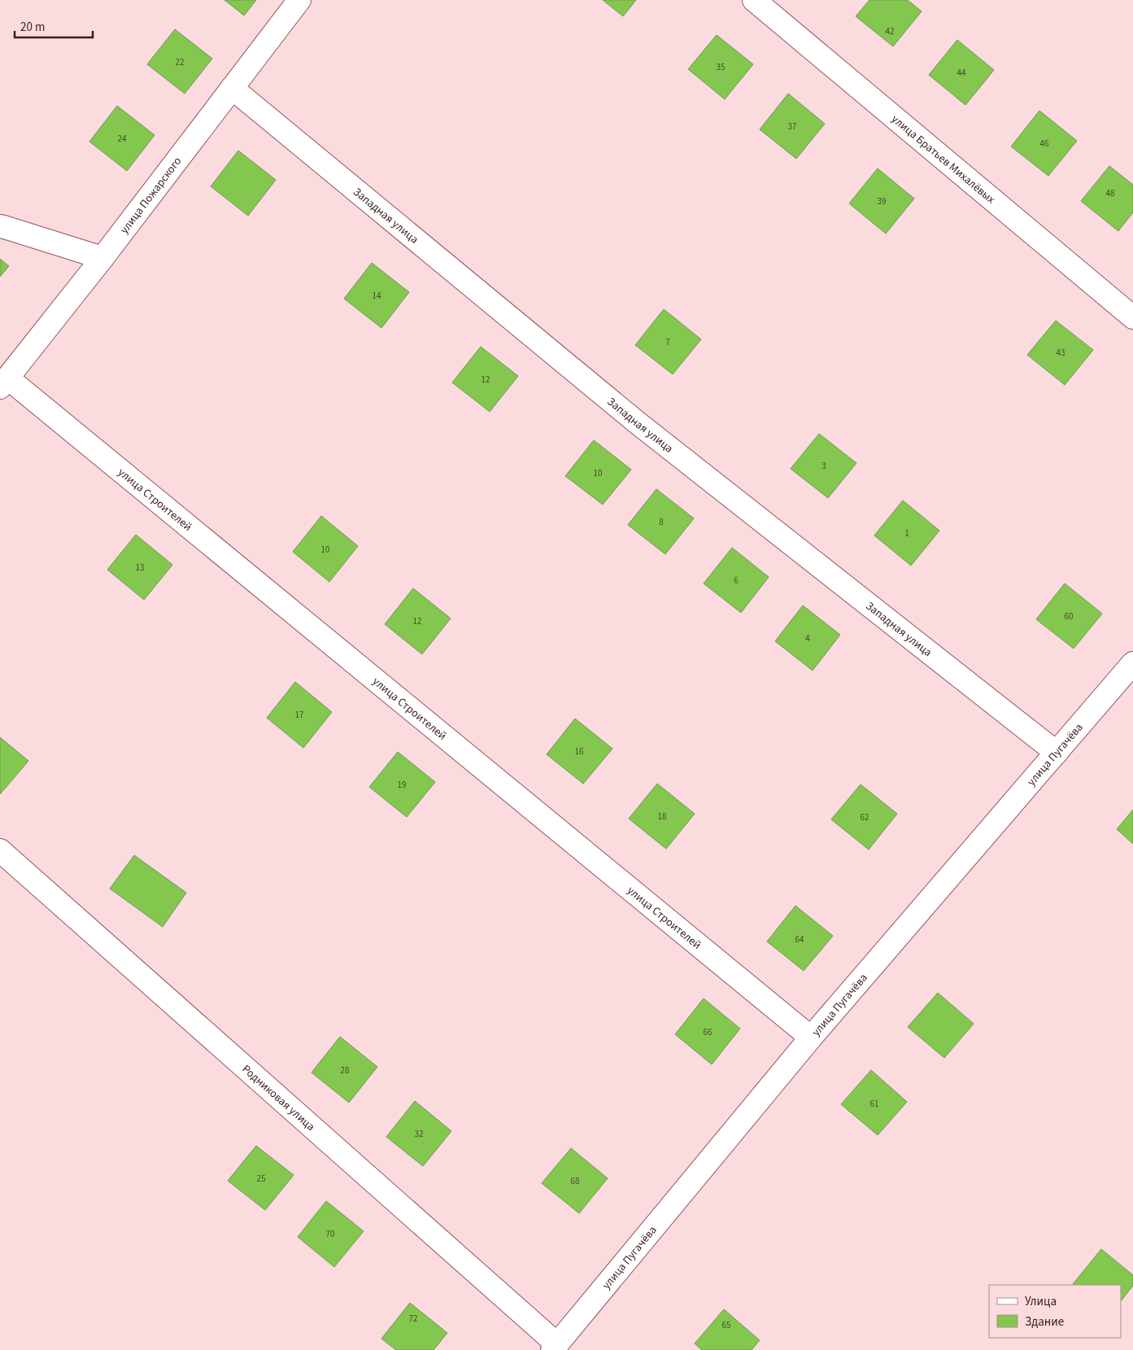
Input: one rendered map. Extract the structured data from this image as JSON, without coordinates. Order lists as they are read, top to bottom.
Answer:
{
  "streets": {
    "street": [
      "улица Братьев Михалёвых",
      "улица Пожарского",
      "Западная улица",
      "улица Строителей",
      "улица Пугачёва",
      "Родниковая улица"
    ]
  },
  "crossings": [
    ["улица Пожарского", "Западная улица"],
    ["улица Пожарского", "улица Строителей"],
    ["Западная улица", "улица Пугачёва"],
    ["улица Строителей", "улица Пугачёва"],
    ["улица Пугачёва", "Родниковая улица"]
  ],
  "house_numbers": [
    "42",
    "22",
    "35",
    "44",
    "37",
    "24",
    "46",
    "48",
    "39",
    "14",
    "7",
    "43",
    "12",
    "3",
    "10",
    "8",
    "1",
    "10",
    "13",
    "6",
    "60",
    "12",
    "4",
    "17",
    "16",
    "19",
    "18",
    "62",
    "64",
    "66",
    "28",
    "61",
    "32",
    "25",
    "68",
    "70",
    "72",
    "65"
  ],
  "legend": ["Улица", "Здание"],
  "scale_bar": "20 m"
}
